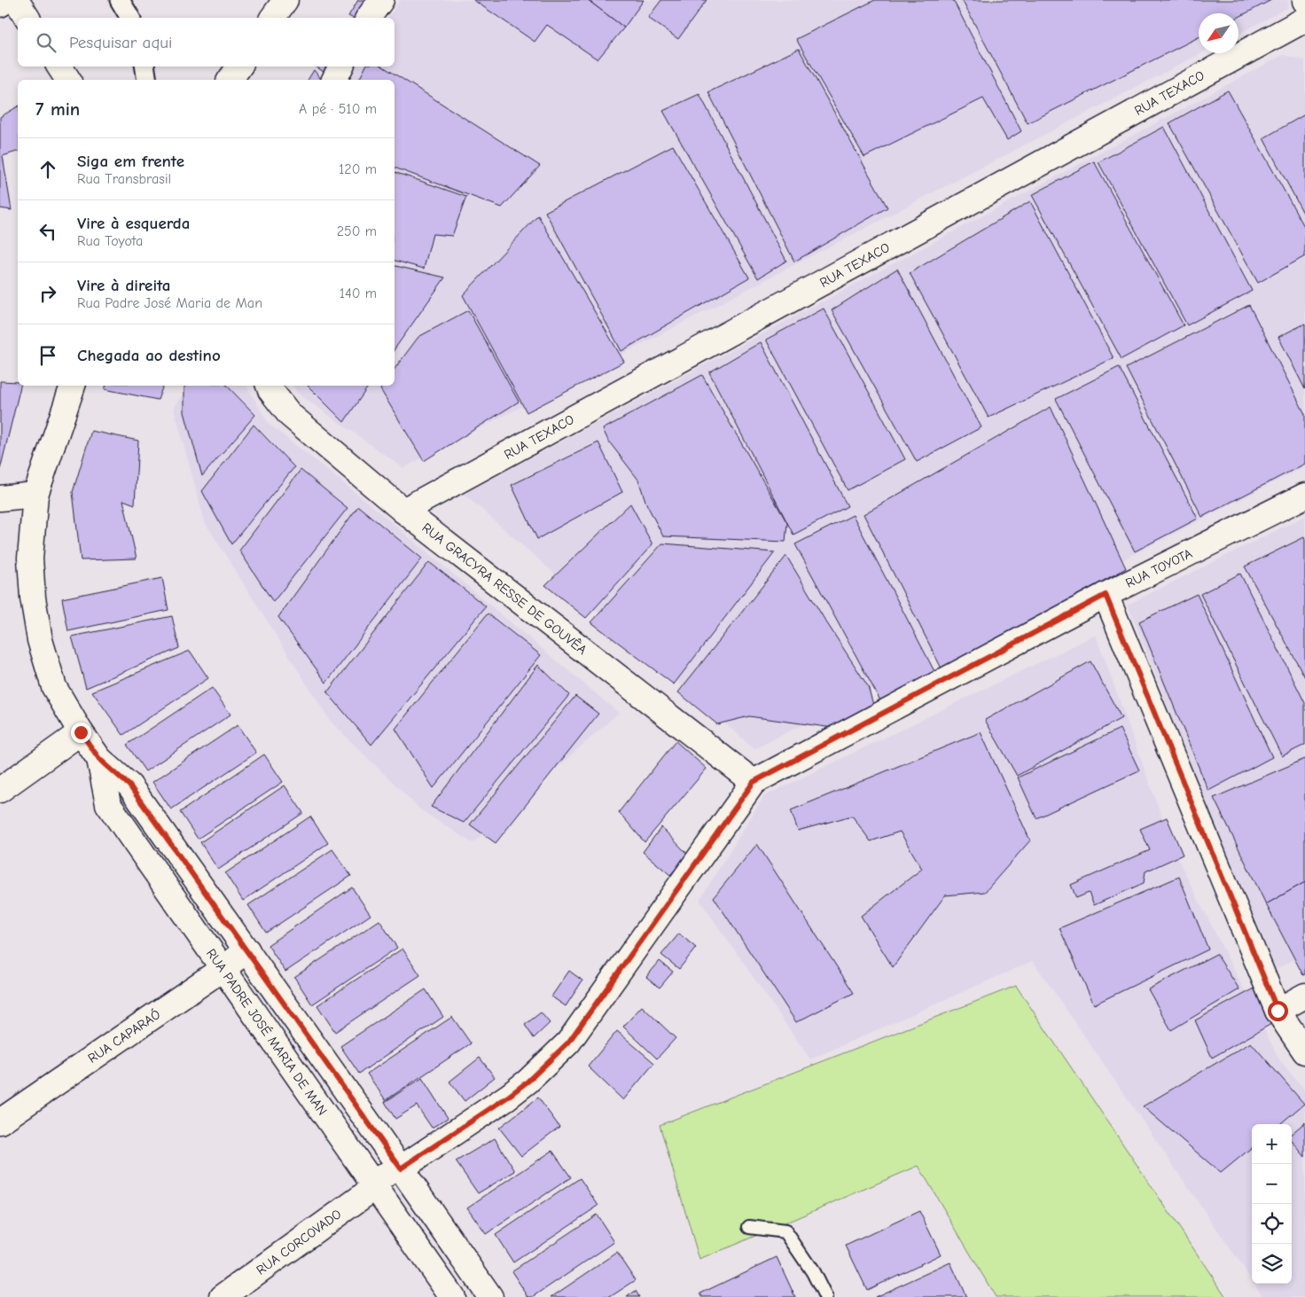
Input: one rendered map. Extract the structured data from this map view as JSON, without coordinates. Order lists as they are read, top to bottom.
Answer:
{
  "streets": {
    "street": [
      "RUA TEXACO",
      "RUA TOYOTA",
      "RUA GRACYRA RESSE DE GOUVÊA",
      "RUA PADRE JOSÉ MARIA DE MAN",
      "RUA CAPARAÓ",
      "RUA CORCOVADO"
    ]
  },
  "crossings": [
    ["RUA TEXACO", "RUA GRACYRA RESSE DE GOUVÊA"],
    ["RUA TOYOTA", "RUA GRACYRA RESSE DE GOUVÊA"],
    ["RUA TOYOTA", "RUA PADRE JOSÉ MARIA DE MAN"],
    ["RUA PADRE JOSÉ MARIA DE MAN", "RUA CAPARAÓ"],
    ["RUA PADRE JOSÉ MARIA DE MAN", "RUA CORCOVADO"]
  ],
  "north": "bottom left",
  "page": {
    "search": "Pesquisar aqui",
    "heading": ["7 min", "A pé · 510 m"],
    "list": [
      ["Siga em frente", "Rua Transbrasil", "120 m"],
      ["Vire à esquerda", "Rua Toyota", "250 m"],
      ["Vire à direita", "Rua Padre José Maria de Man", "140 m"],
      "Chegada ao destino"
    ],
    "map_buttons": ["+", "−"]
  }
}
